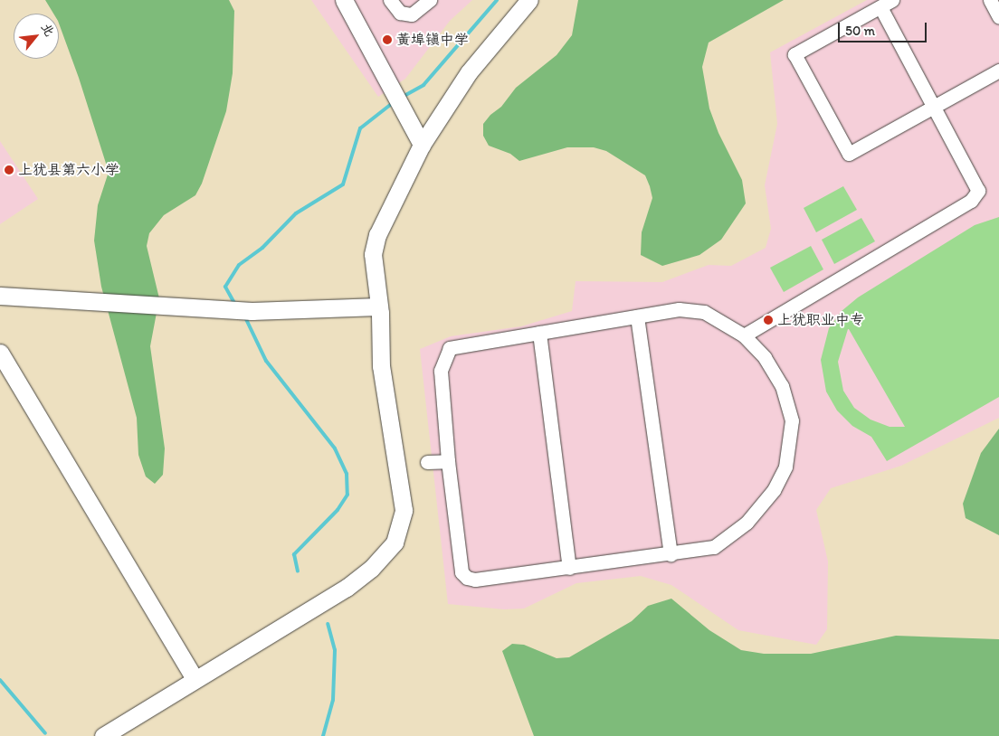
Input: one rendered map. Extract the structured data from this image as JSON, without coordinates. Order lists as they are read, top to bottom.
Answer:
{
  "places": ["黄埠镇中学", "上犹县第六小学", "上犹职业中专"],
  "scale_bar": "50 m",
  "north": "top right"
}
